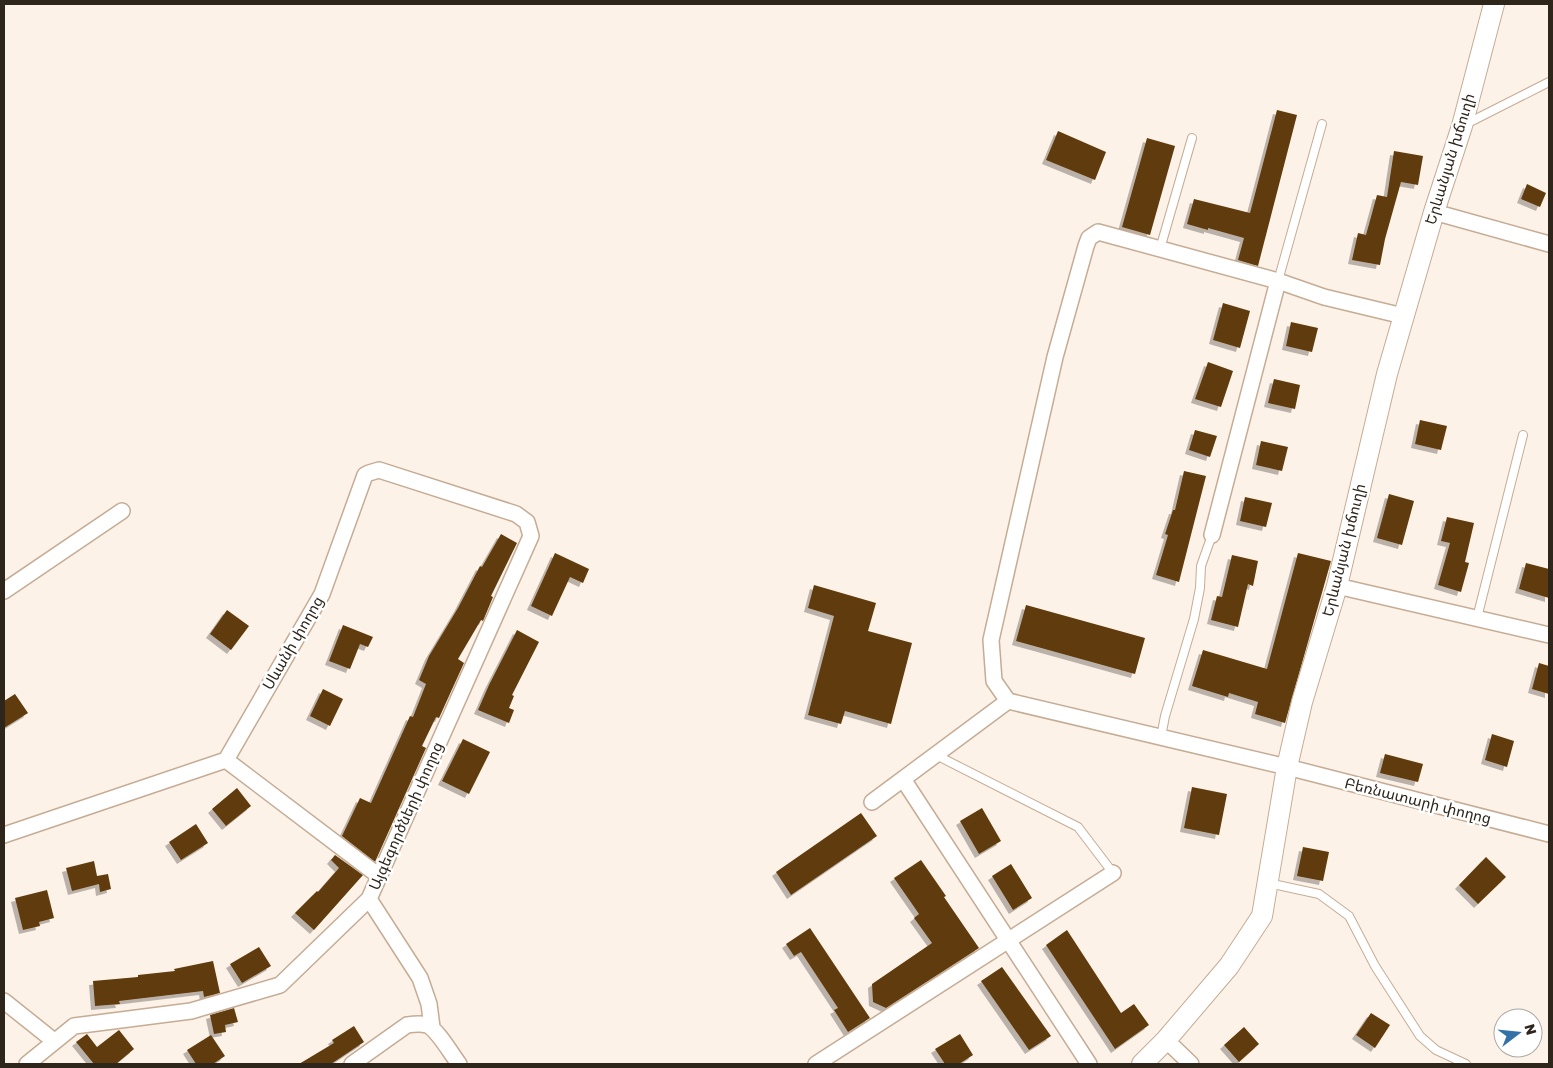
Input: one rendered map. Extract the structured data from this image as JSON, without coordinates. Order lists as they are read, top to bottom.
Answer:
{
  "streets": {
    "main road": ["Երևանյան խճուղի"],
    "street": ["Սևանի փողոց", "Բեռնատարի փողոց", "Այգեգործների փողոց"]
  },
  "crossings": [
    ["Երևանյան խճուղի", "Բեռնատարի փողոց"],
    ["Սևանի փողոց", "Այգեգործների փողոց"]
  ],
  "north": "right"
}
